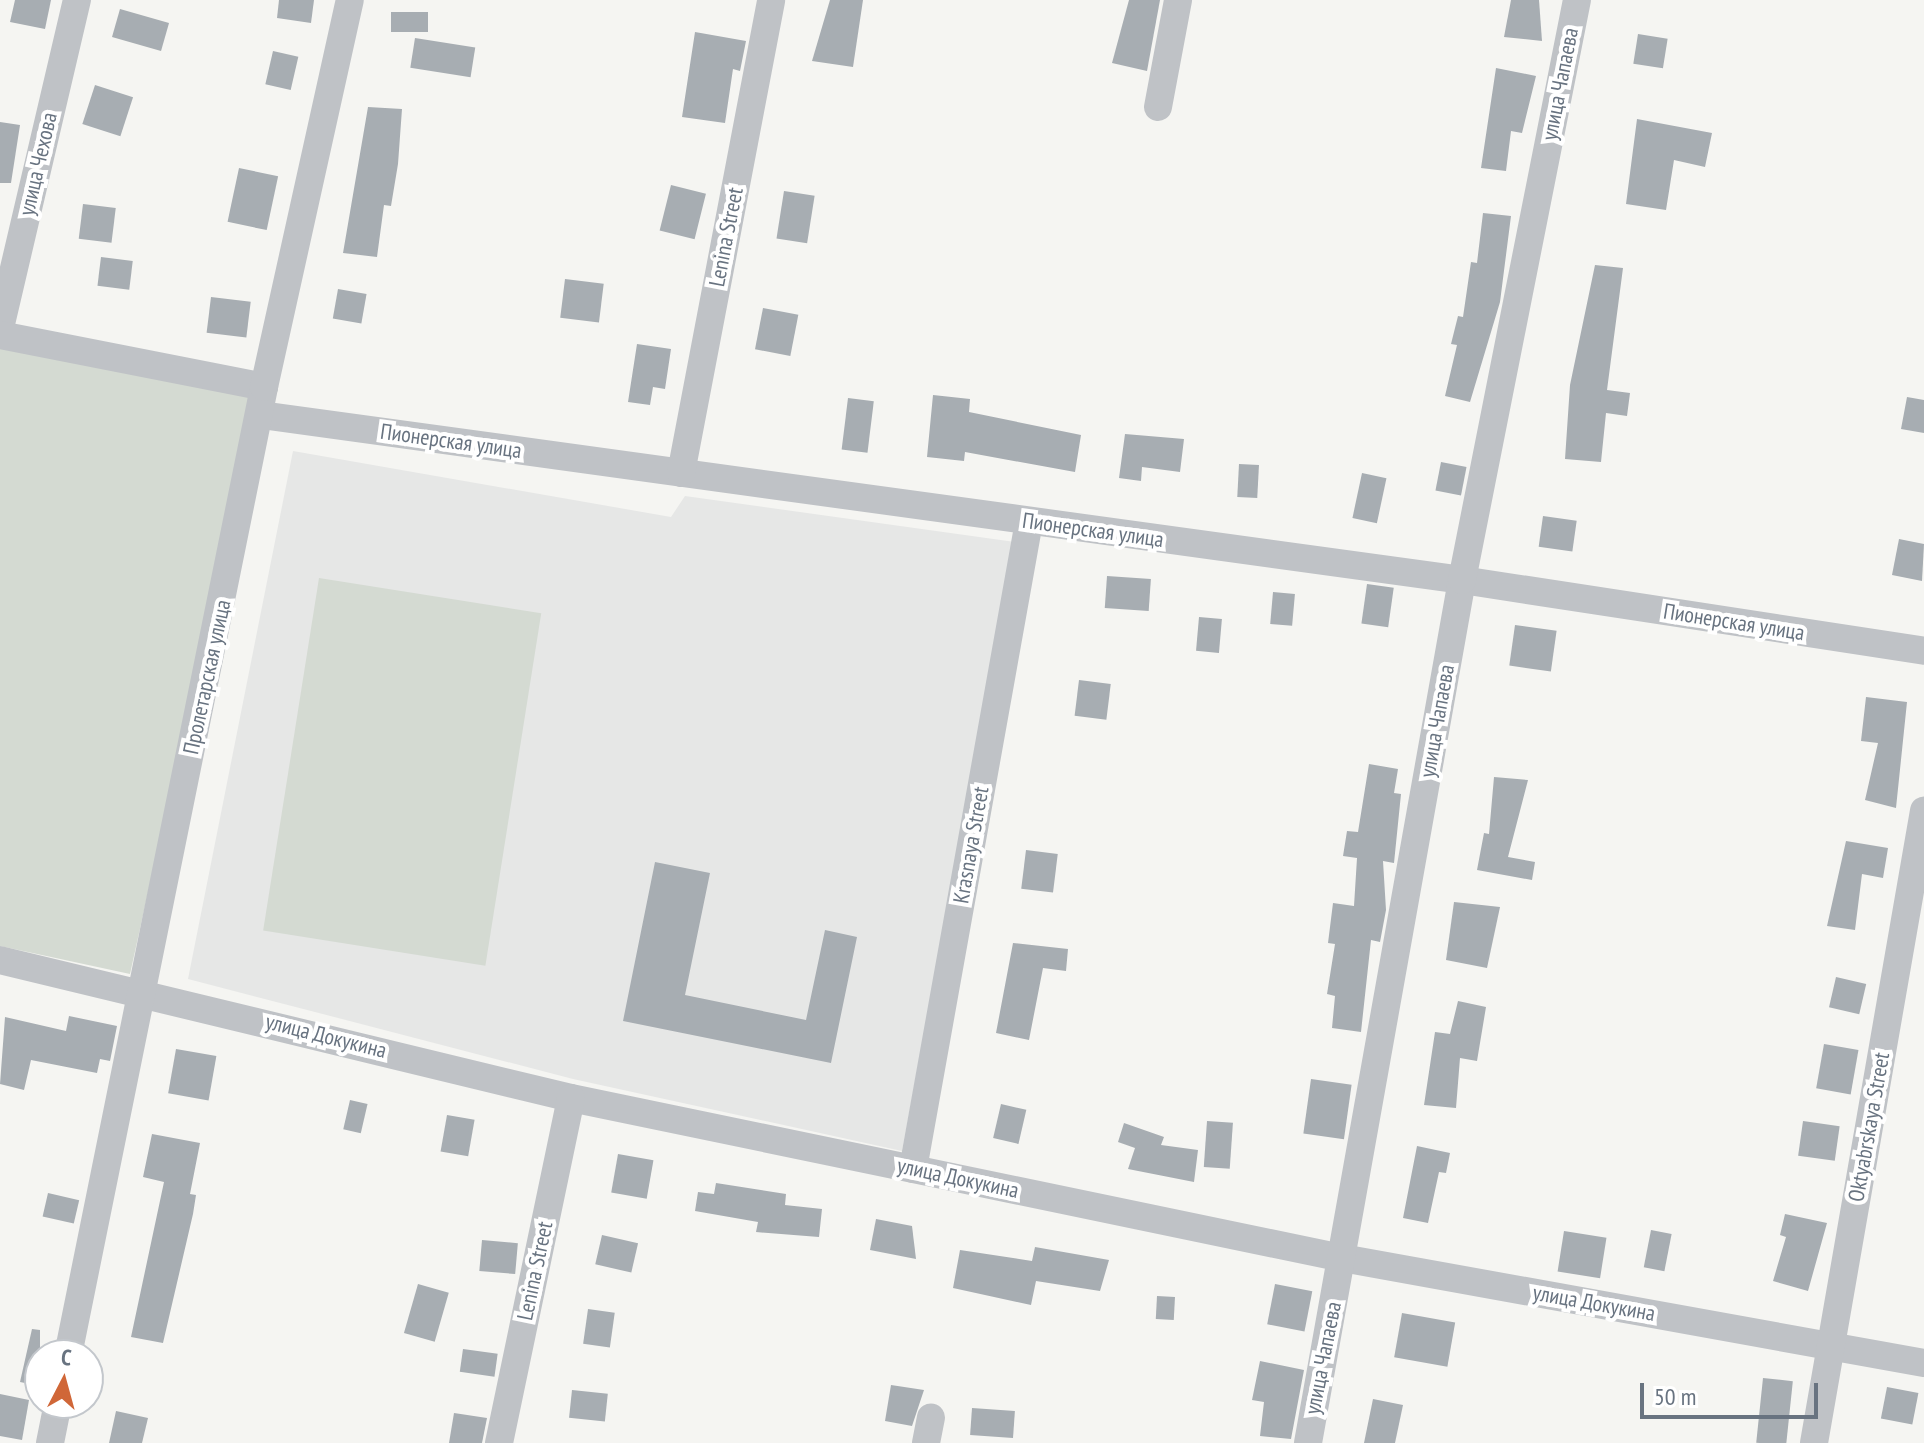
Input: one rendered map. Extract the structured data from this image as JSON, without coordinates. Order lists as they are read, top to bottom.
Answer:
{
  "streets": {
    "street": [
      "улица Чапаева",
      "улица Чехова",
      "Lenina Street",
      "Пионерская улица",
      "Пролетарская улица",
      "Krasnaya Street",
      "улица Докукина",
      "Oktyabrskaya Street"
    ]
  },
  "crossings": [
    ["улица Чапаева", "Пионерская улица"],
    ["улица Чапаева", "улица Докукина"],
    ["Lenina Street", "Пионерская улица"],
    ["Lenina Street", "улица Докукина"],
    ["Пионерская улица", "Пролетарская улица"],
    ["Пионерская улица", "Krasnaya Street"],
    ["Пролетарская улица", "улица Докукина"],
    ["Krasnaya Street", "улица Докукина"],
    ["улица Докукина", "Oktyabrskaya Street"]
  ],
  "scale_bar": "50 m",
  "north": "top"
}
